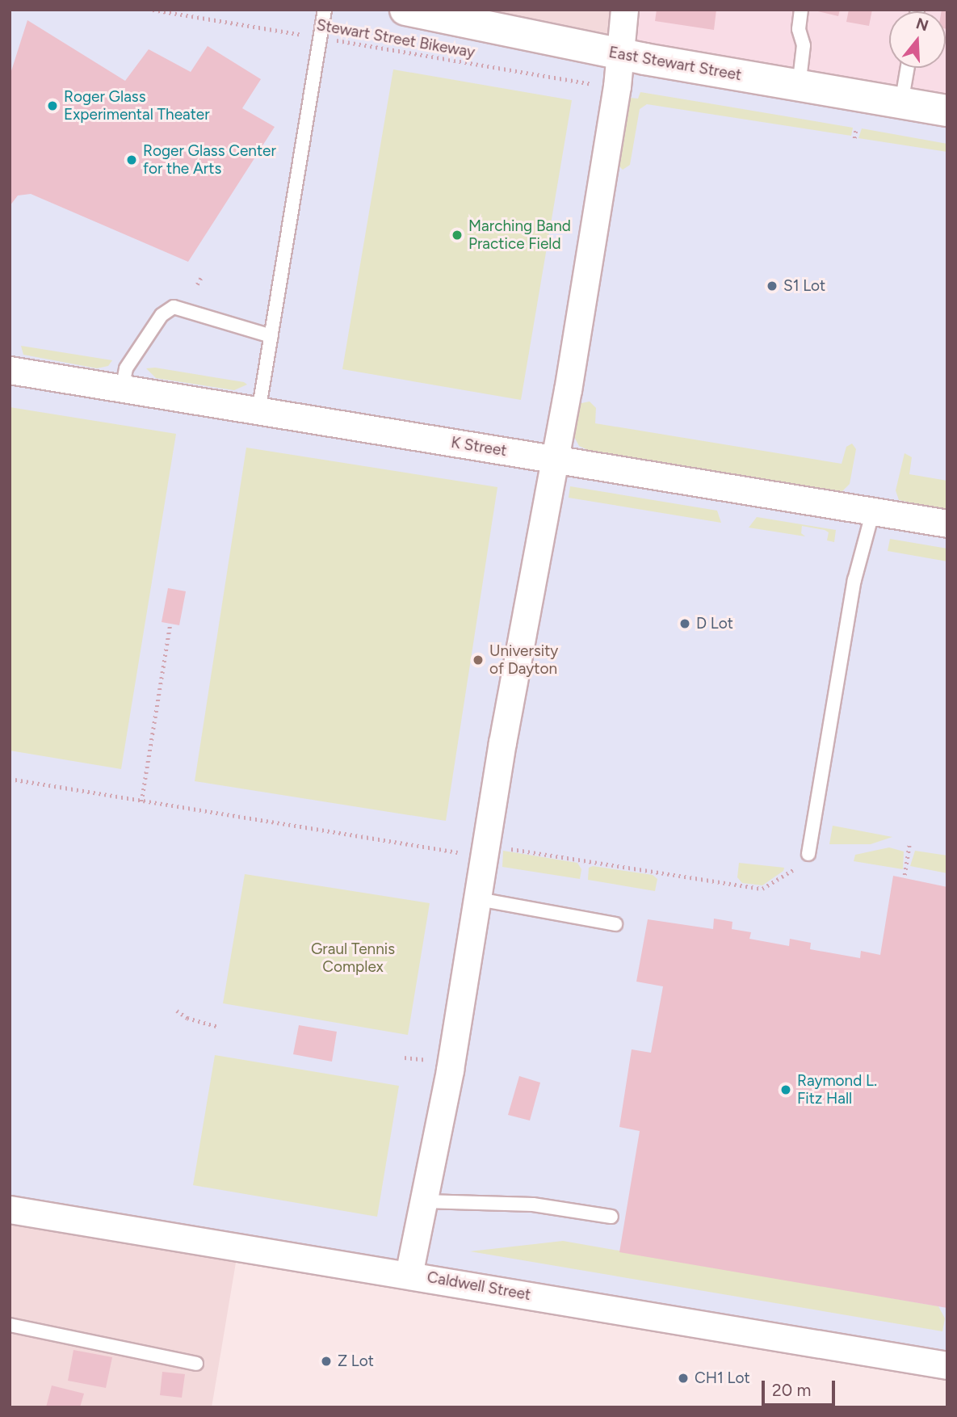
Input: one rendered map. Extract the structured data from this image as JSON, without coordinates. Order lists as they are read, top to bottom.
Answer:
{
  "streets": {
    "main road": ["East Stewart Street"],
    "street": ["K Street", "Caldwell Street"],
    "path": ["Stewart Street Bikeway"]
  },
  "parks": ["Graul Tennis Complex"],
  "places": [
    "Roger Glass Experimental Theater",
    "Roger Glass Center for the Arts",
    "Marching Band Practice Field",
    "S1 Lot",
    "D Lot",
    "University of Dayton",
    "Raymond L. Fitz Hall",
    "Z Lot",
    "CH1 Lot"
  ],
  "scale_bar": "20 m",
  "north": "top"
}
